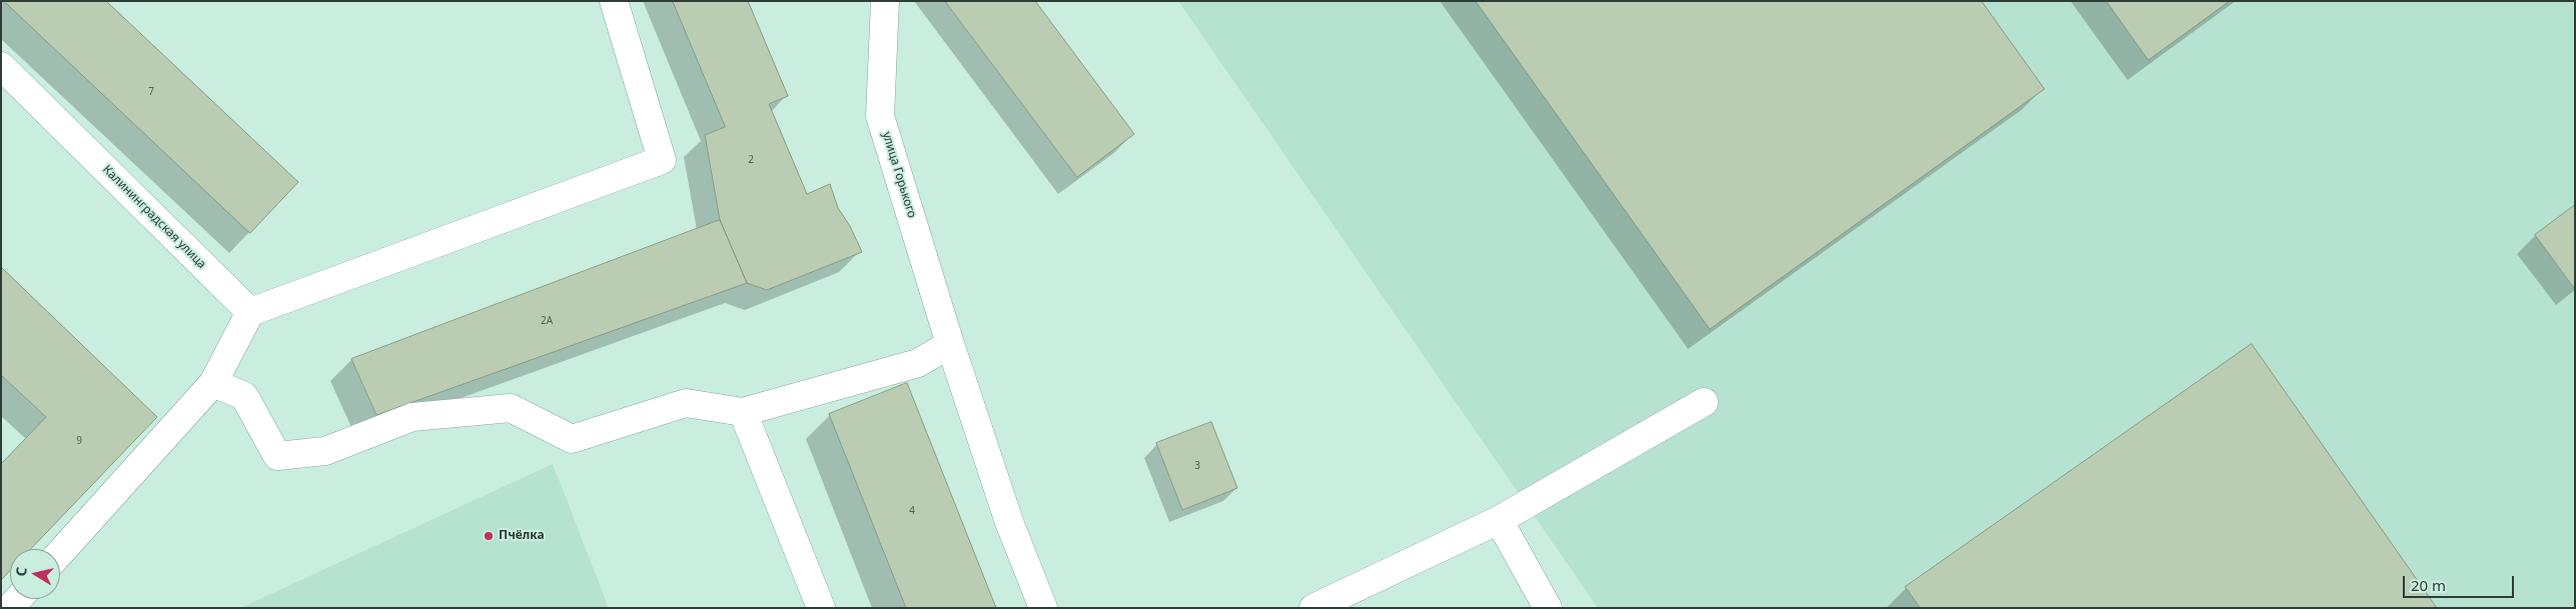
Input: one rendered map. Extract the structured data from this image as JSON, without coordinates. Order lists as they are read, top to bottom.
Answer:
{
  "streets": {
    "street": ["улица Горького", "Калининградская улица"]
  },
  "places": ["Пчёлка"],
  "house_numbers": [
    "7",
    "2",
    "2А",
    "9",
    "3",
    "4"
  ],
  "scale_bar": "20 m",
  "north": "left"
}
